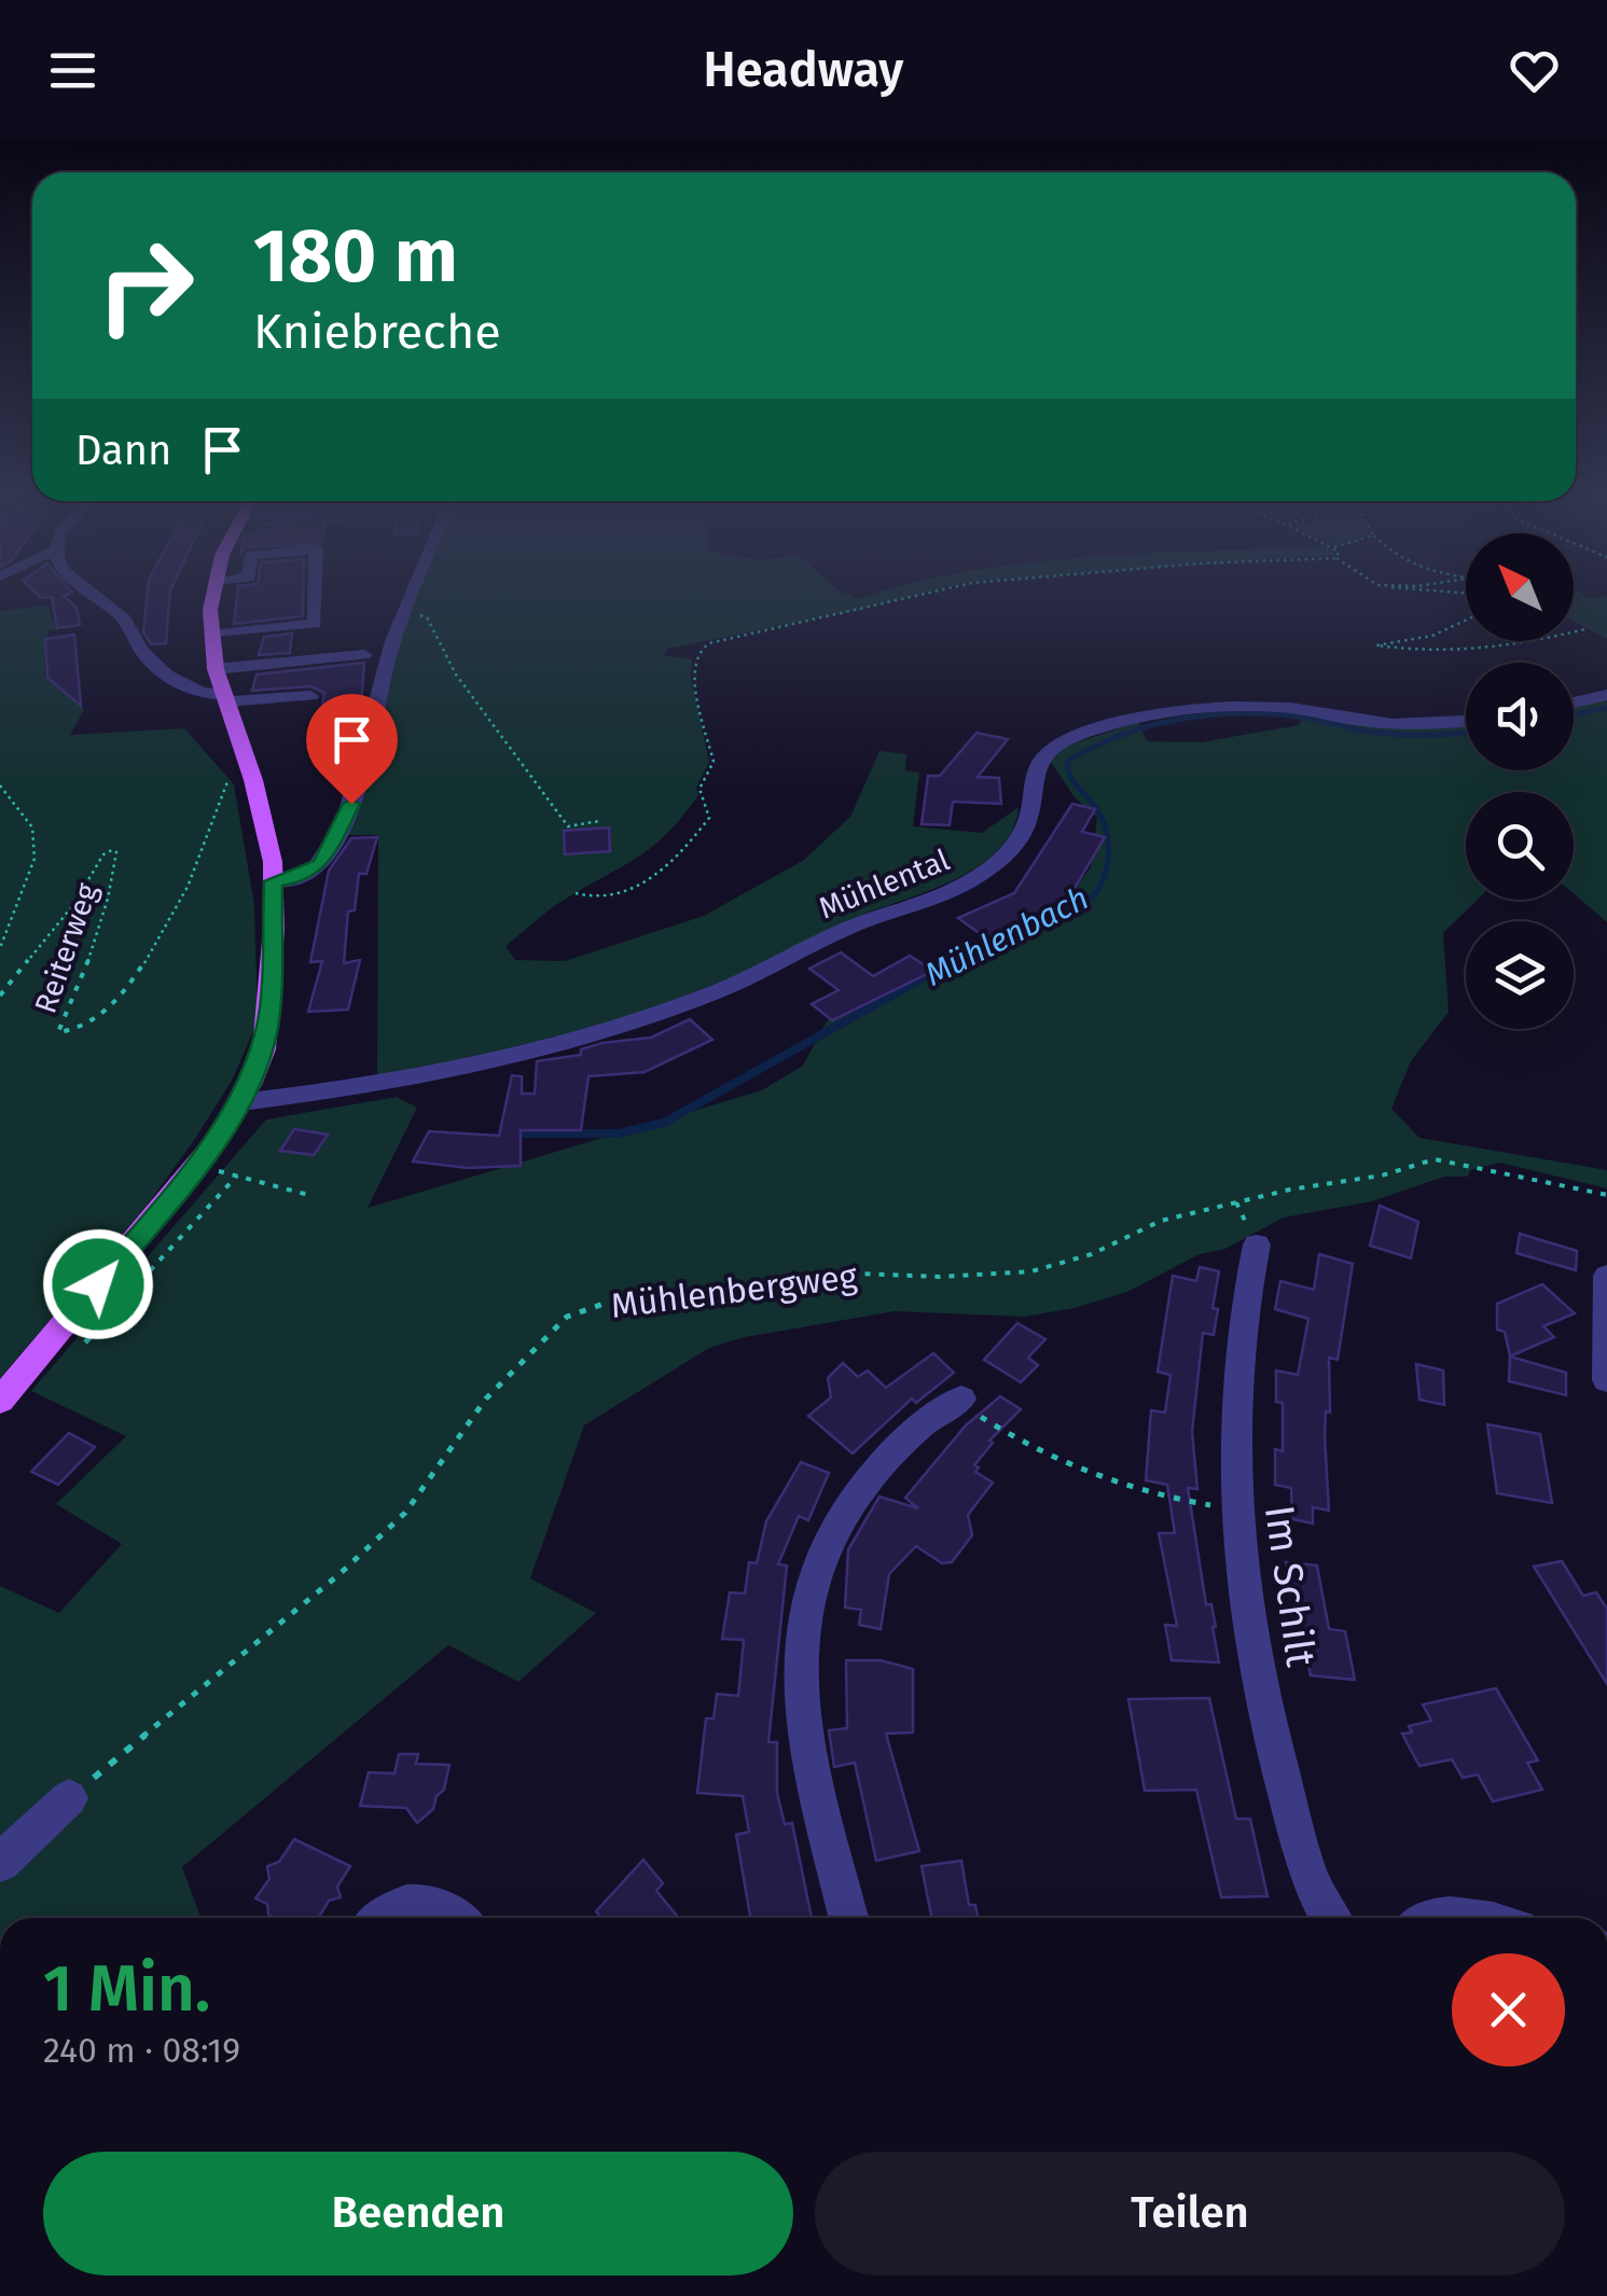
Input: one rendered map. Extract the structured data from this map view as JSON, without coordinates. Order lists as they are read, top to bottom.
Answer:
{
  "streets": {
    "street": ["Mühlental", "Im Schilt"],
    "path": ["Reiterweg", "Mühlenbergweg"]
  },
  "water": ["Mühlenbach"],
  "north": "top left",
  "page": {
    "header": "Headway",
    "turn": ["180 m", "Kniebreche"],
    "then": "Dann",
    "heading": ["1 Min.", "240 m · 08:19"],
    "buttons": ["Beenden", "Teilen"]
  }
}
